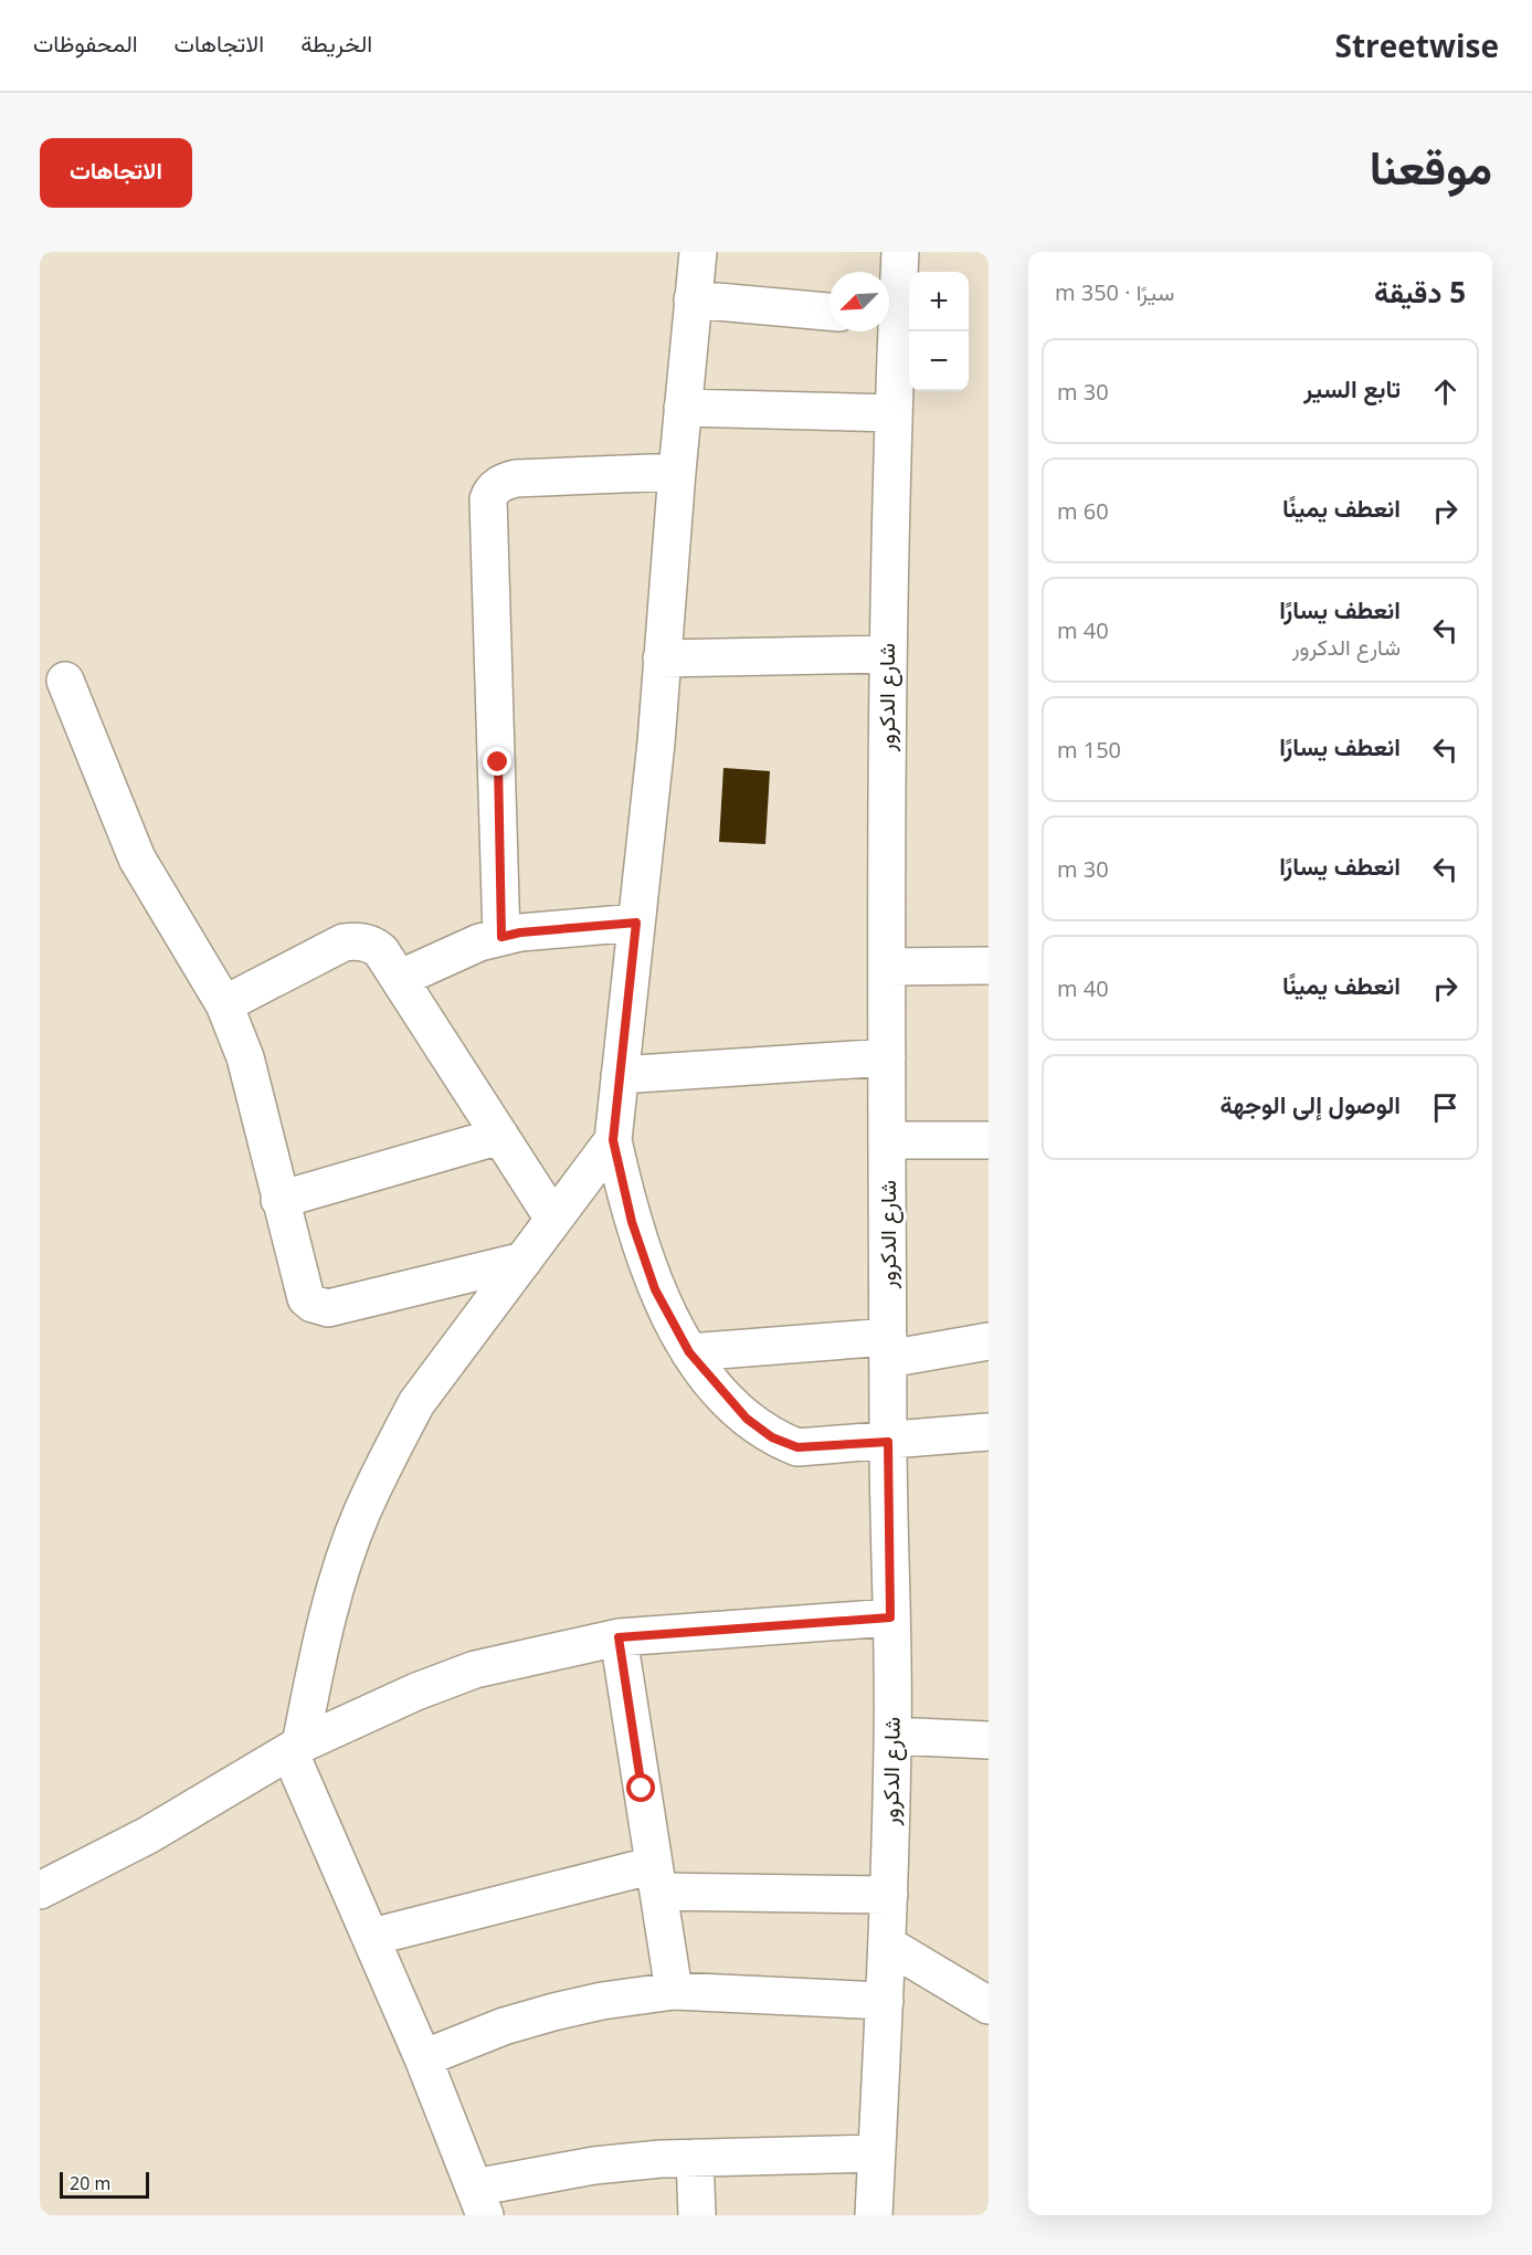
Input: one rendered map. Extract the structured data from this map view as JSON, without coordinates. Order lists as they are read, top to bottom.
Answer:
{
  "streets": {
    "street": ["شارع الدكرور"]
  },
  "scale_bar": "20 m",
  "north": "bottom left",
  "page": {
    "header": "Streetwise",
    "nav": ["الخريطة", "الاتجاهات", "المحفوظات"],
    "title": "موقعنا",
    "buttons": "الاتجاهات",
    "heading": ["5 دقيقة", "سيرًا · 350 m"],
    "map_buttons": ["+", "−"],
    "list": [
      ["تابع السير", "30 m"],
      ["انعطف يمينًا", "60 m"],
      ["انعطف يسارًا", "شارع الدكرور", "40 m"],
      ["انعطف يسارًا", "150 m"],
      ["انعطف يسارًا", "30 m"],
      ["انعطف يمينًا", "40 m"],
      "الوصول إلى الوجهة"
    ],
    "scale": "20 m"
  }
}
